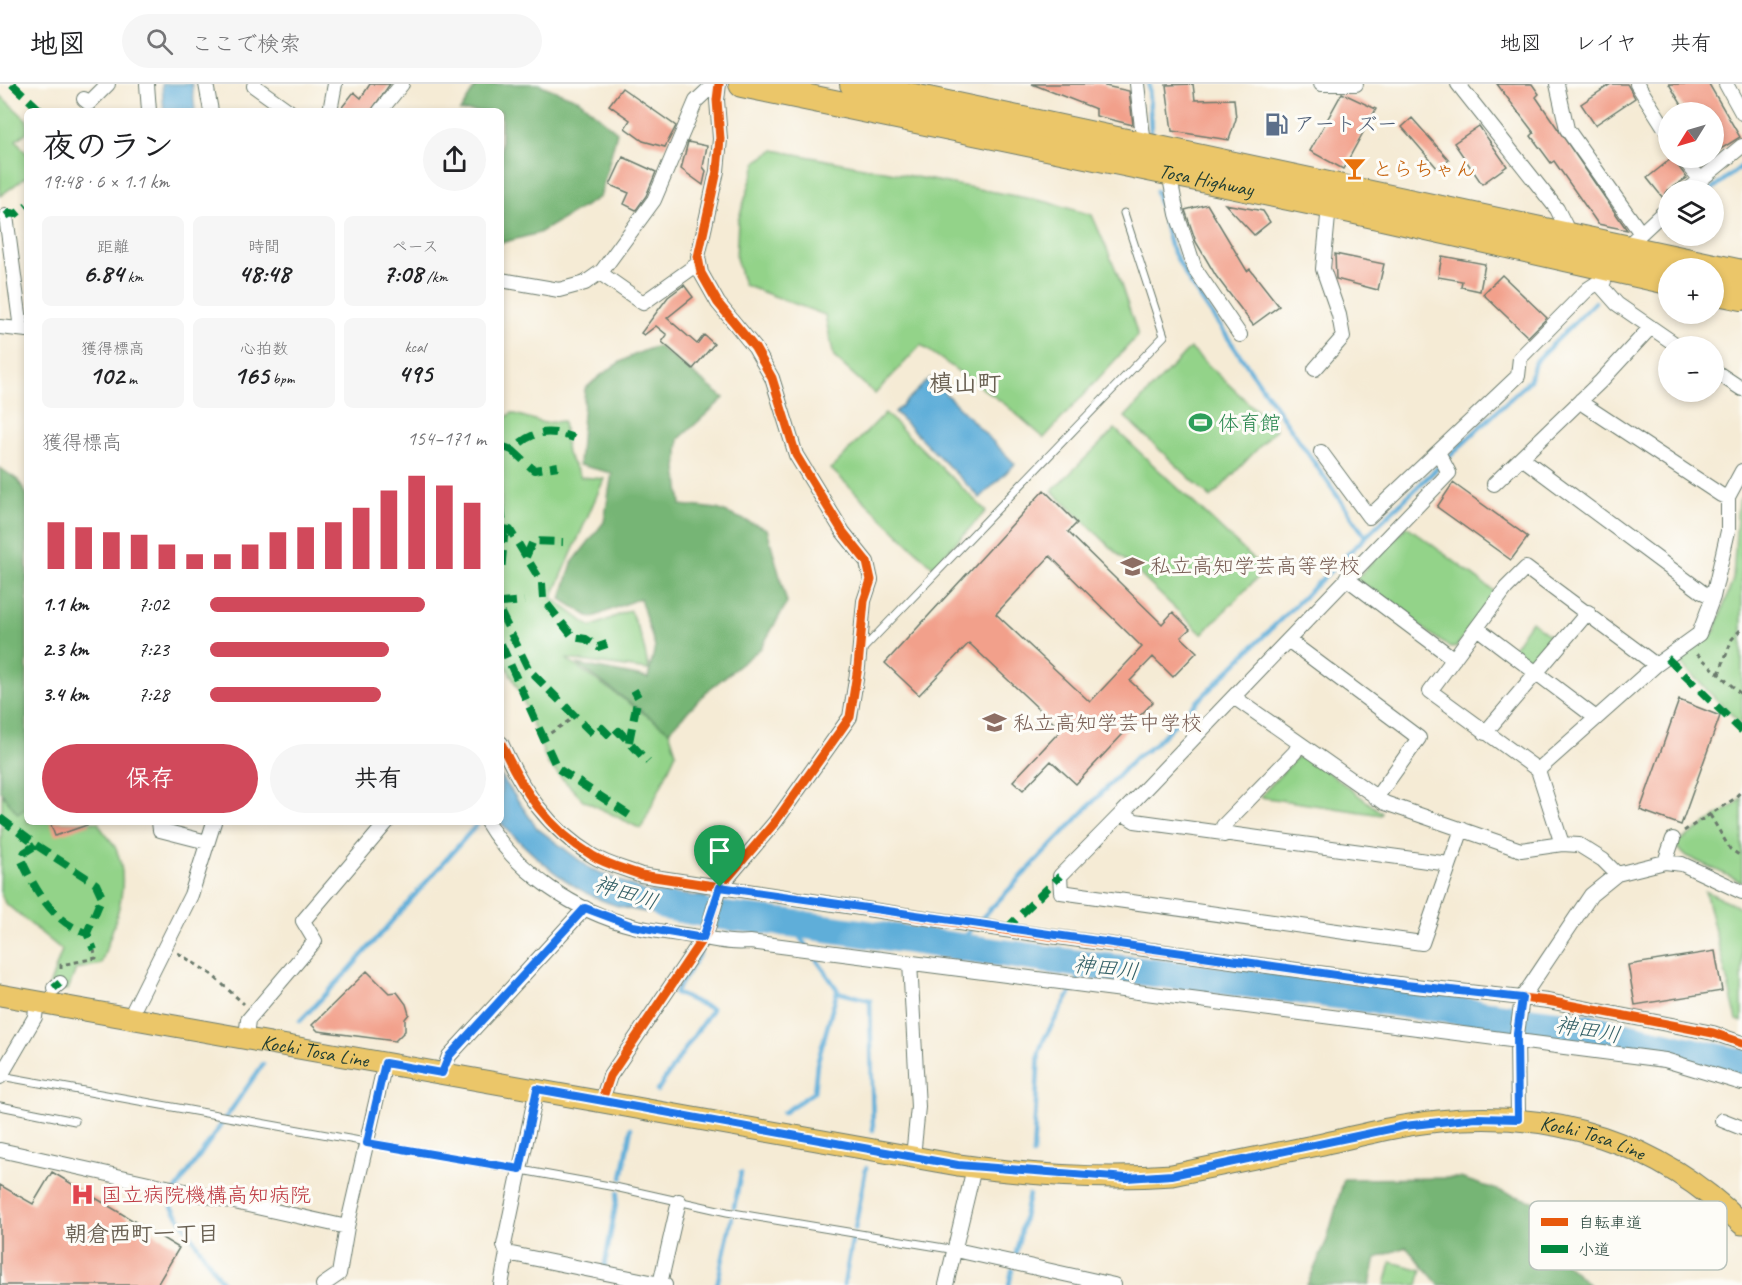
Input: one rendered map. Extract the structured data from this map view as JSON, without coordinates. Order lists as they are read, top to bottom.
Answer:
{
  "streets": {
    "highway": ["Tosa Highway"],
    "main road": ["Kochi Tosa Line"]
  },
  "districts": ["槙山町", "朝倉西町一丁目"],
  "water": ["神田川"],
  "places": {
    "fuel station": ["アートズー"],
    "bar": ["とらちゃん"],
    "sports": ["体育館"],
    "school or university": ["私立高知学芸高等学校", "私立高知学芸中学校"],
    "hospital": ["国立病院機構高知病院"]
  },
  "legend": ["自転車道", "小道"],
  "north": "bottom left",
  "page": {
    "header": "地図",
    "search": "ここで検索",
    "nav": ["地図", "レイヤ", "共有"],
    "map_buttons": ["+", "−"],
    "heading": ["夜のラン", "19:48 · 6 × 1.1 km"],
    "stats": [
      ["距離", "6.84 km"],
      ["時間", "48:48"],
      ["ペース", "7:08 /km"],
      ["獲得標高", "102 m"],
      ["心拍数", "165 bpm"],
      ["kcal", "495"]
    ],
    "chart": ["獲得標高", "154–171 m"],
    "list": [
      {
        "name": "1.1 km",
        "note": "7:02"
      },
      {
        "name": "2.3 km",
        "note": "7:23"
      },
      {
        "name": "3.4 km",
        "note": "7:28"
      }
    ],
    "buttons": ["保存", "共有"]
  }
}
